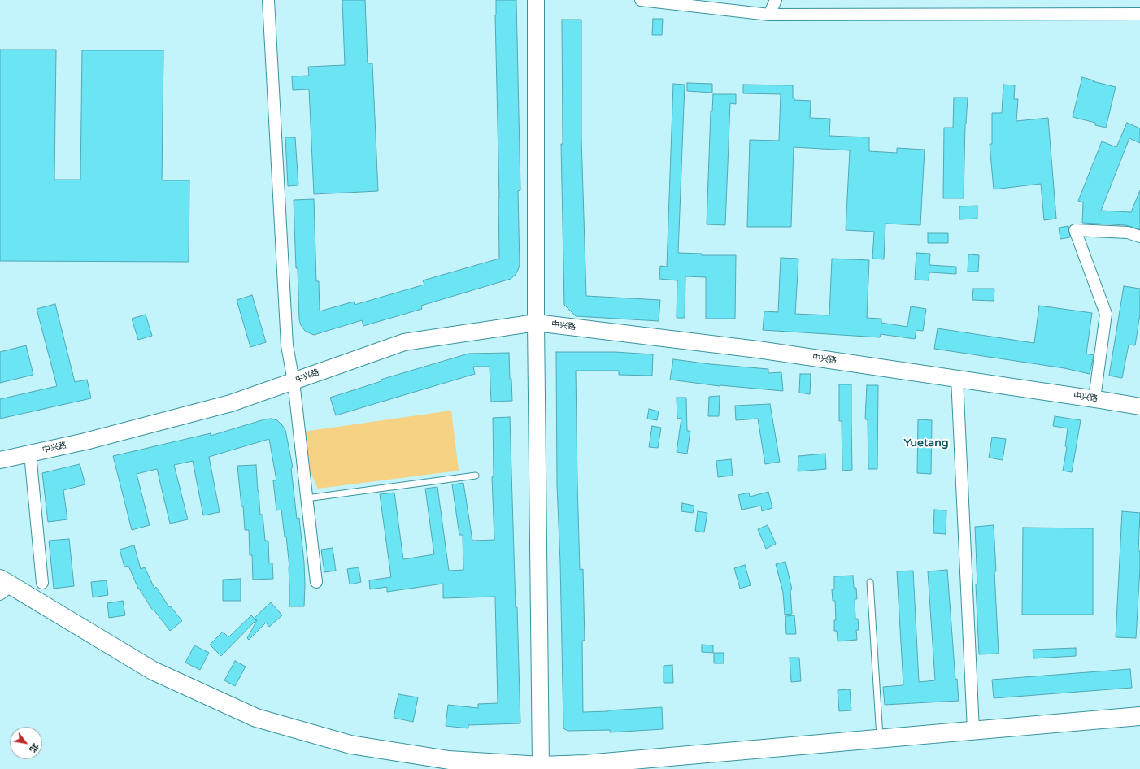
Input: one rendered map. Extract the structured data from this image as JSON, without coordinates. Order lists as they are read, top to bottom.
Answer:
{
  "streets": {
    "main road": ["中兴路"]
  },
  "districts": ["Yuetang"],
  "north": "bottom right"
}
